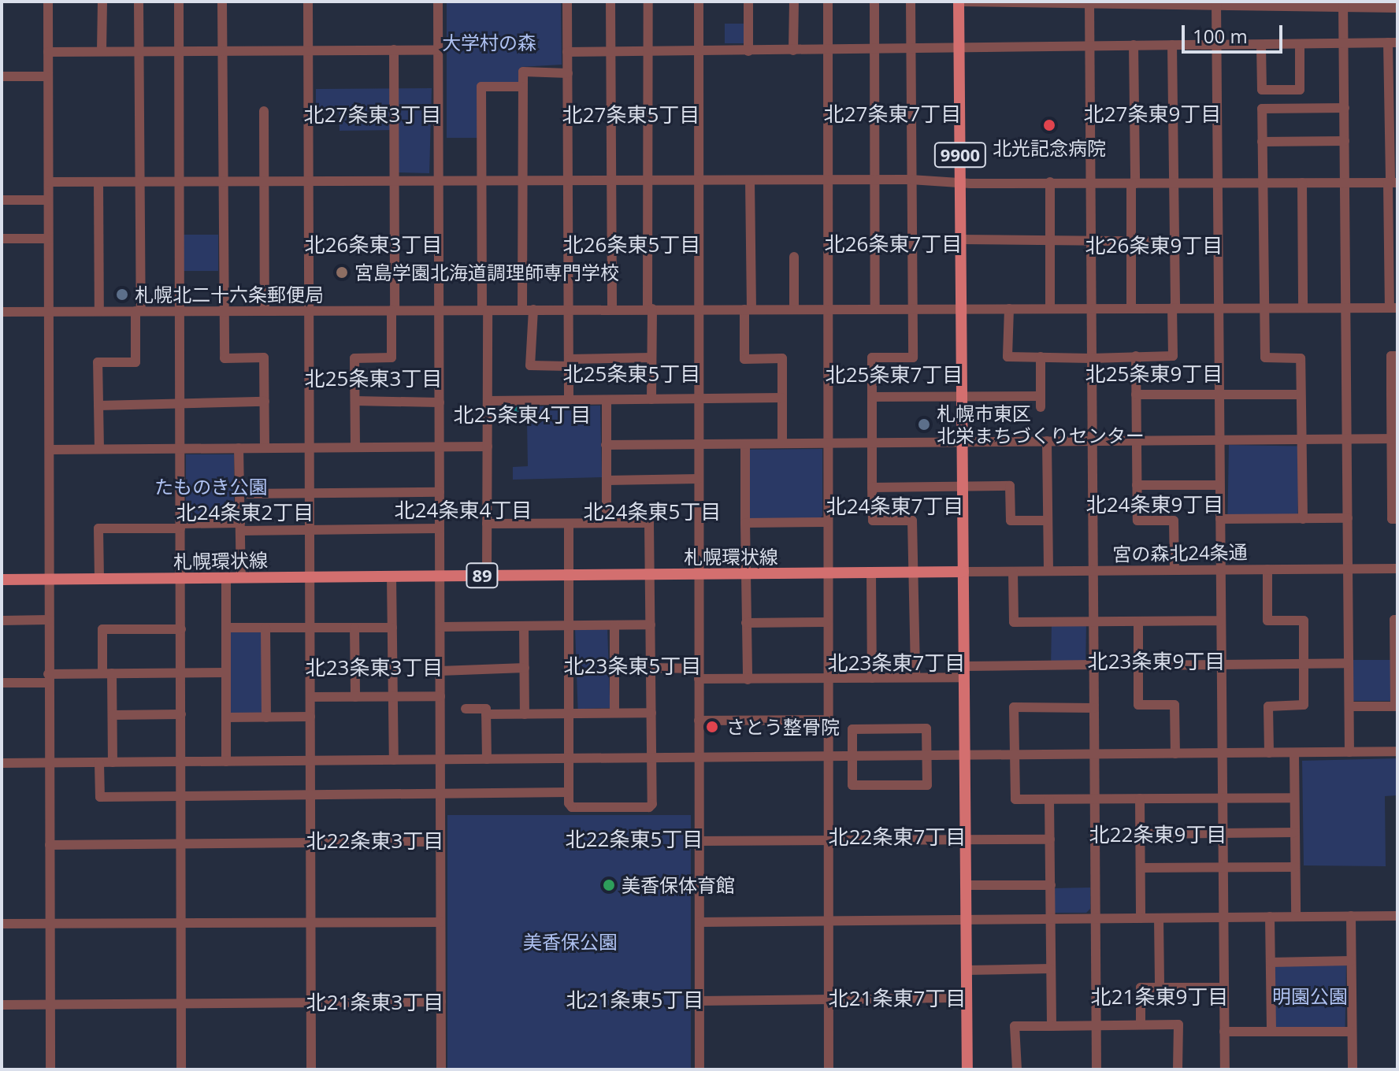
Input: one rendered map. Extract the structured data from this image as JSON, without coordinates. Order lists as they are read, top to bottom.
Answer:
{
  "streets": {
    "main road": ["9900", "札幌環状線", "89"],
    "street": ["宮の森北24条通"]
  },
  "crossings": [
    ["9900", "宮の森北24条通"],
    ["9900", "札幌環状線"],
    ["宮の森北24条通", "札幌環状線"]
  ],
  "districts": [
    "北27条東7丁目",
    "北27条東9丁目",
    "北27条東3丁目",
    "北27条東5丁目",
    "北26条東7丁目",
    "北26条東3丁目",
    "北26条東5丁目",
    "北26条東9丁目",
    "北25条東5丁目",
    "北25条東9丁目",
    "北25条東7丁目",
    "北25条東3丁目",
    "北25条東4丁目",
    "北24条東9丁目",
    "北24条東7丁目",
    "北24条東4丁目",
    "北24条東5丁目",
    "北24条東2丁目",
    "北23条東9丁目",
    "北23条東7丁目",
    "北23条東5丁目",
    "北23条東3丁目",
    "北22条東9丁目",
    "北22条東7丁目",
    "北22条東5丁目",
    "北22条東3丁目",
    "北21条東9丁目",
    "北21条東7丁目",
    "北21条東5丁目",
    "北21条東3丁目"
  ],
  "parks": [
    "大学村の森",
    "たものき公園",
    "美香保公園",
    "明園公園"
  ],
  "places": [
    "北光記念病院",
    "宮島学園北海道調理師専門学校",
    "札幌北二十六条郵便局",
    "札幌市東区 北栄まちづくりセンター",
    "さとう整骨院",
    "美香保体育館"
  ],
  "scale_bar": "100 m"
}
